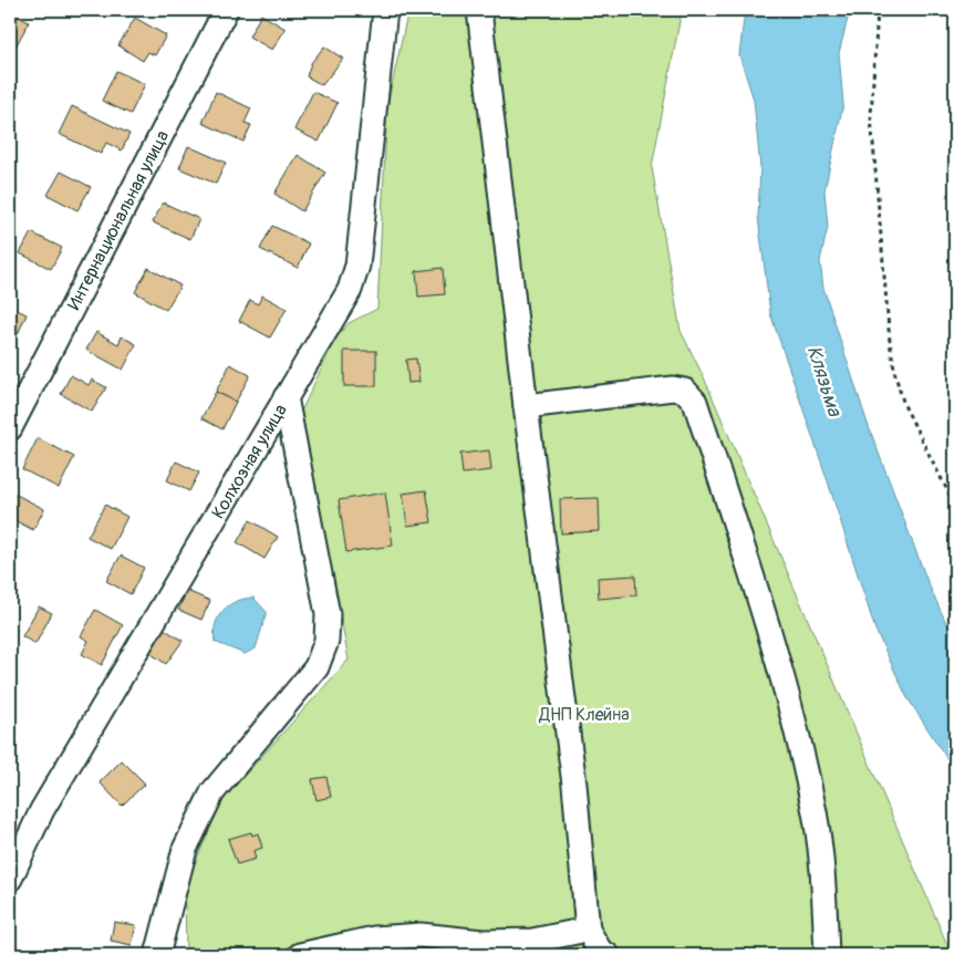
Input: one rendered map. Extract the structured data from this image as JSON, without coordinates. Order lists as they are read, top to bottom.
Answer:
{
  "streets": {
    "street": ["Интернациональная улица", "Колхозная улица"]
  },
  "water": ["Клязьма"],
  "parks": ["ДНП Клейна"]
}
